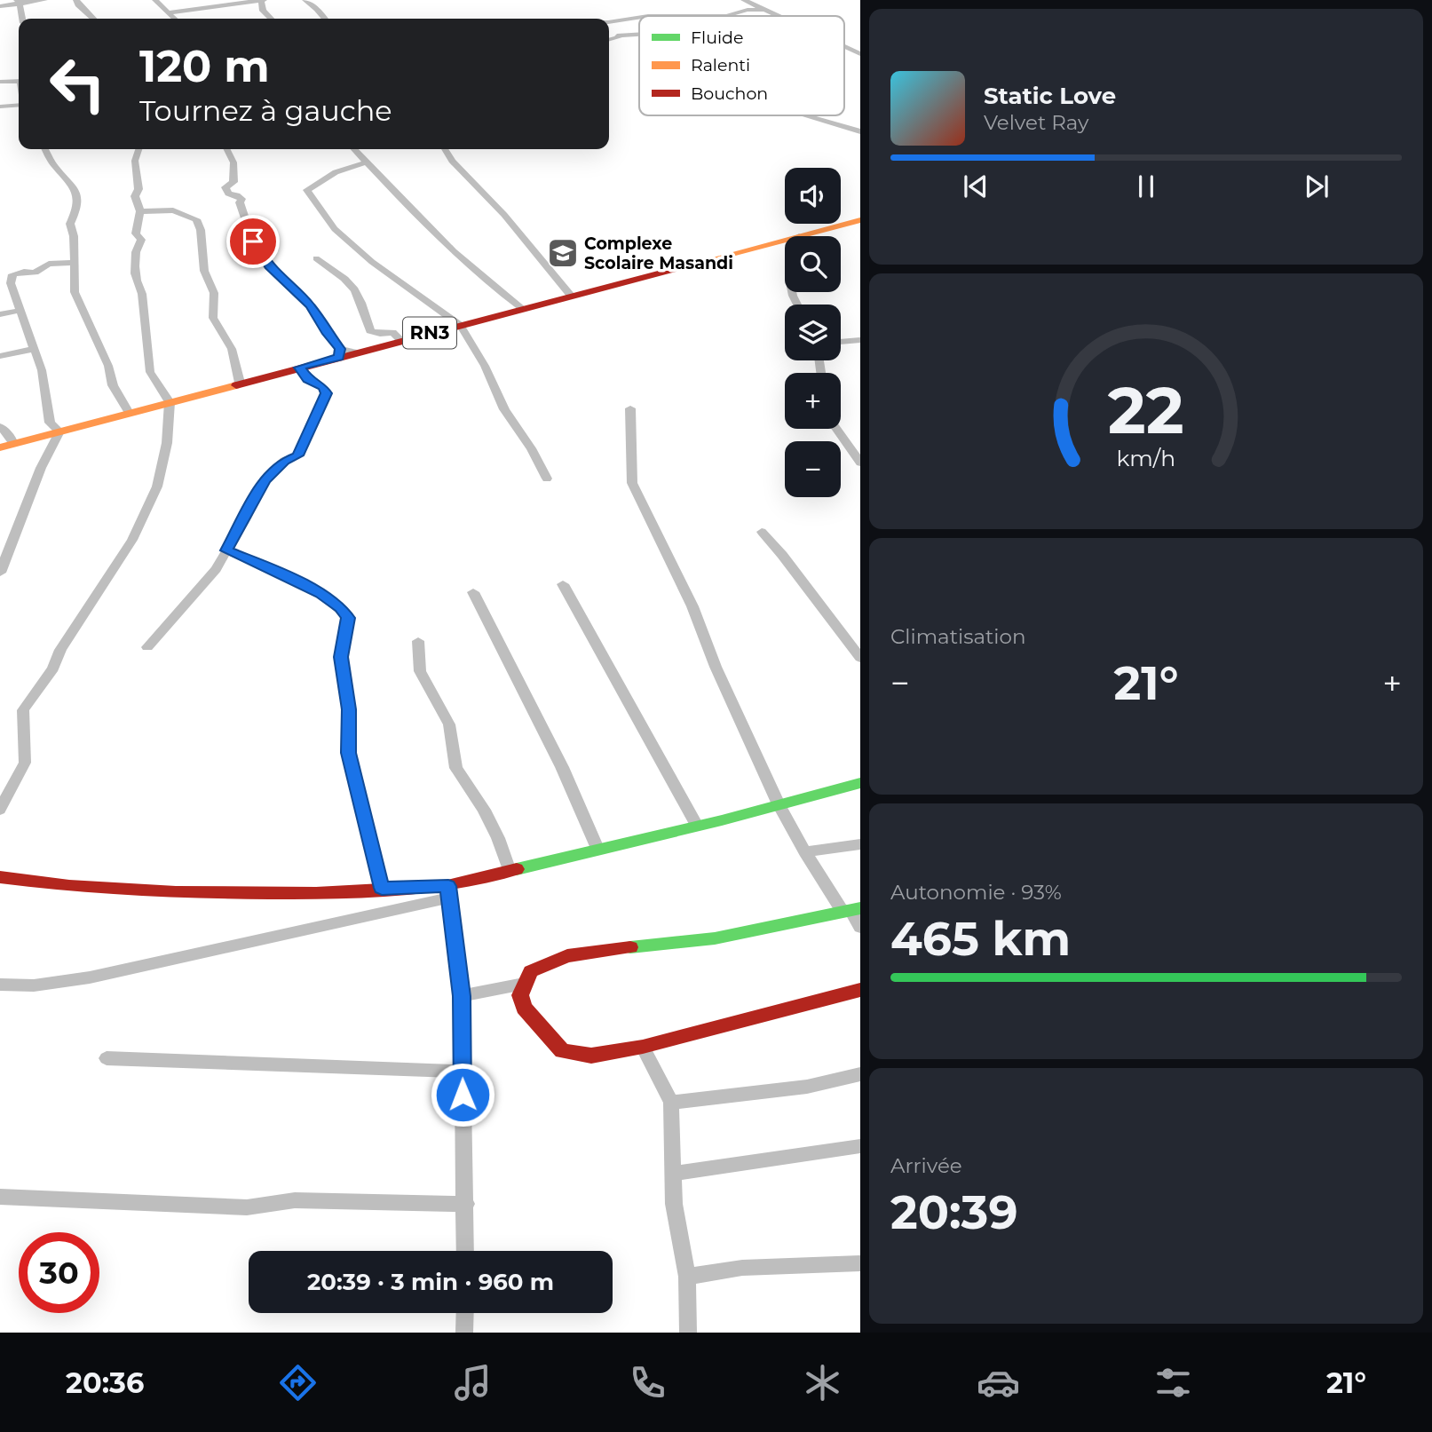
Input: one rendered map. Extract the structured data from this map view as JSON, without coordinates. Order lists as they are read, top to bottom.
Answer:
{
  "streets": {
    "main road": ["RN3"]
  },
  "places": {
    "school or university": ["Complexe Scolaire Masandi"]
  },
  "legend": ["Fluide", "Ralenti", "Bouchon"],
  "page": {
    "turn": ["120 m", "Tournez à gauche"],
    "song": ["Static Love", "Velvet Ray"],
    "map_buttons": ["+", "−"],
    "tile": [
      "Climatisation",
      ["Autonomie · 93%", "465 km"],
      ["Arrivée", "20:39"]
    ],
    "heat": ["−", "21°", "+"],
    "limit": "30",
    "trip": "20:39 · 3 min · 960 m",
    "tabs": ["20:36", "21°"],
    "gauge": ["22", "km/h"]
  }
}
